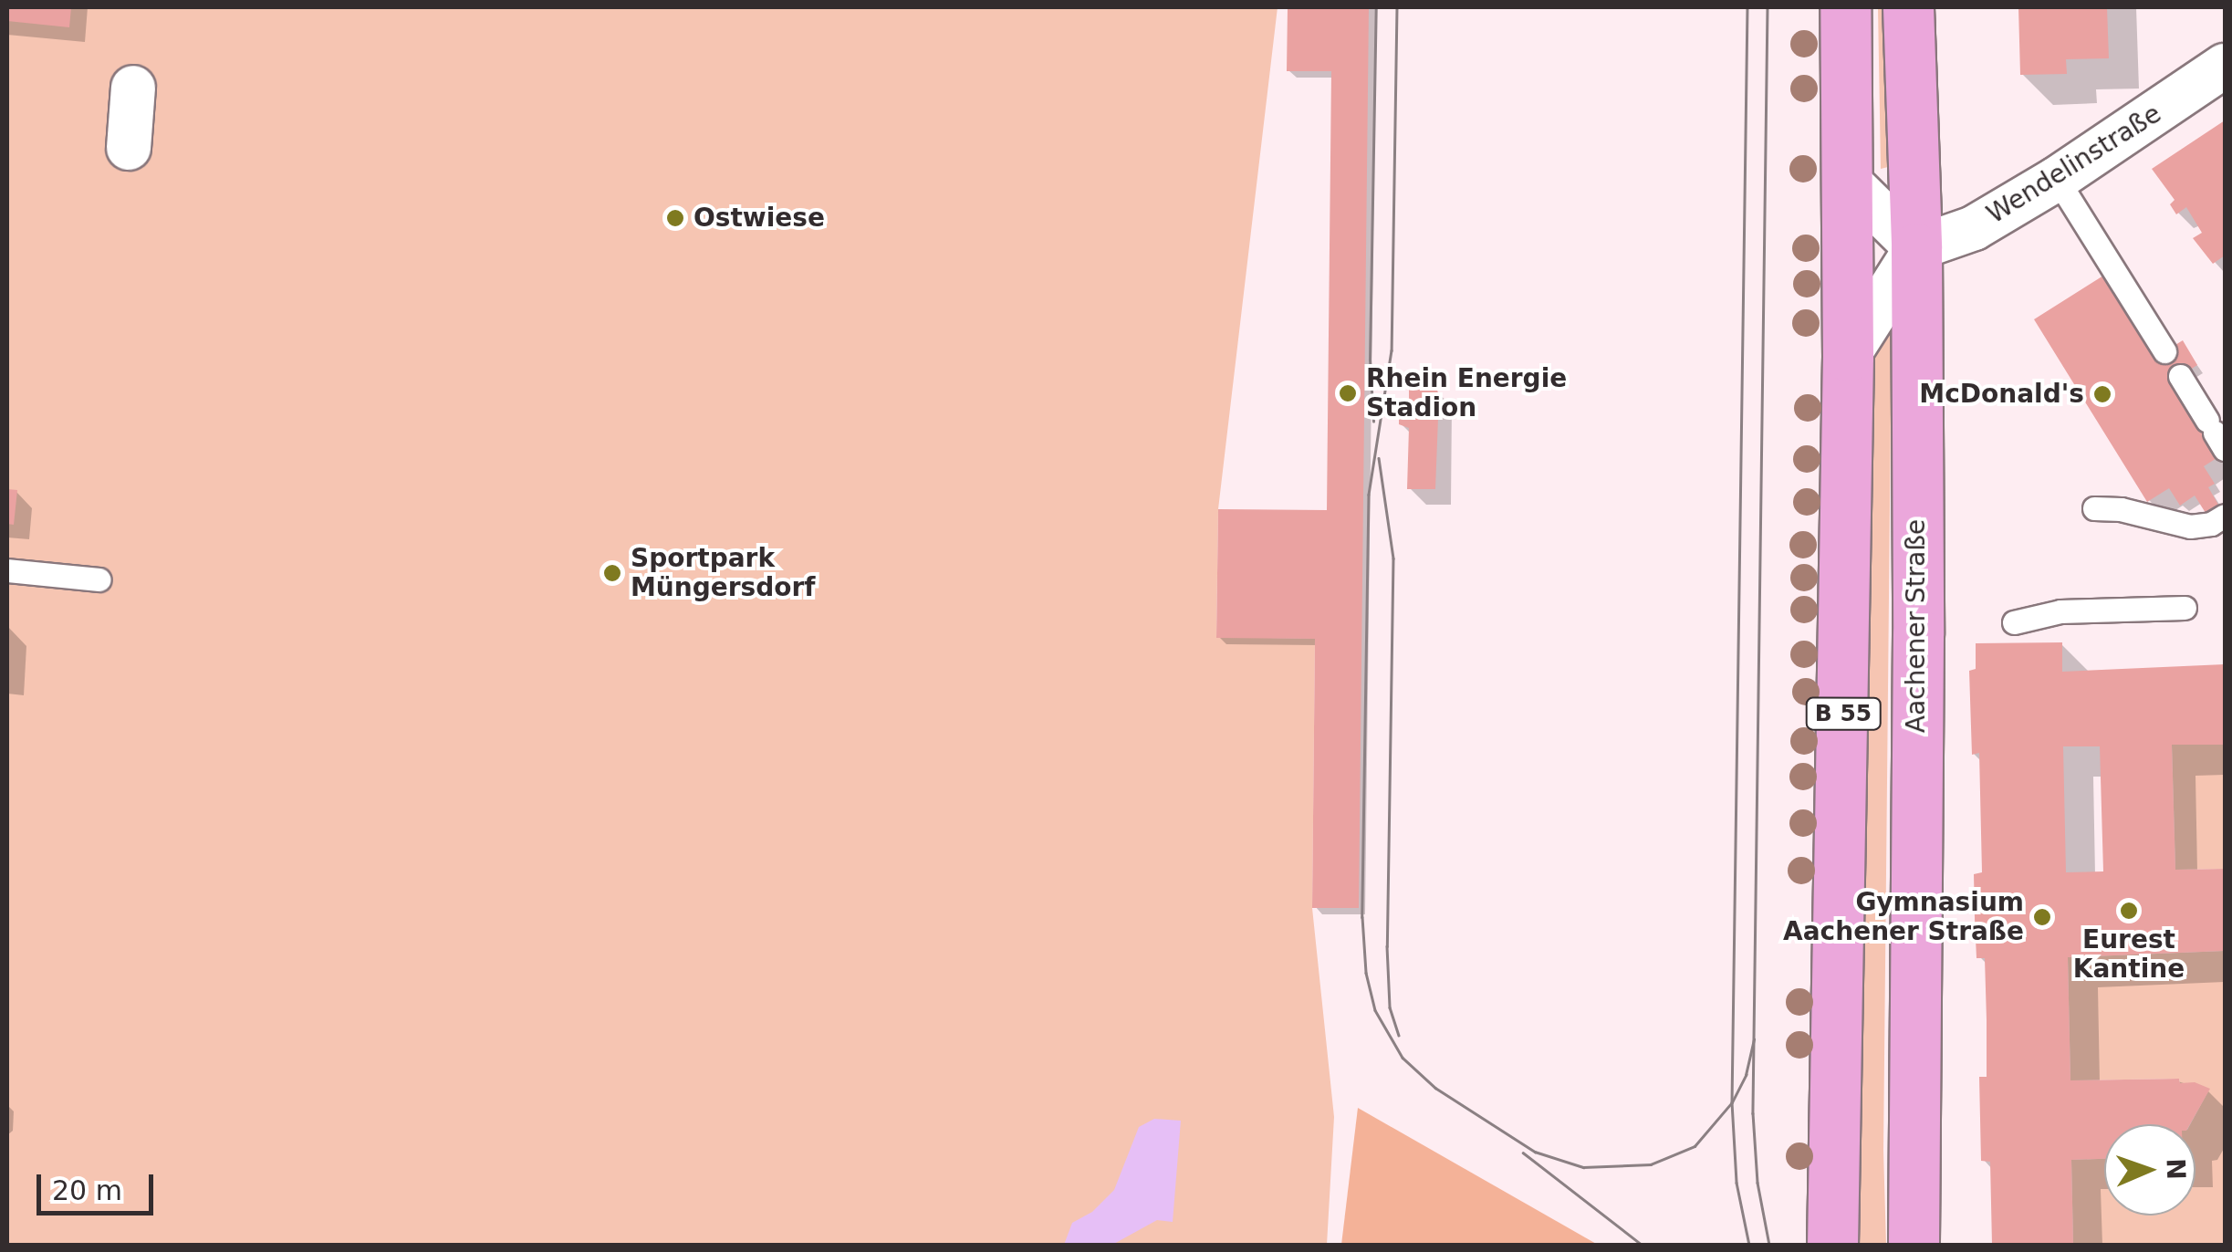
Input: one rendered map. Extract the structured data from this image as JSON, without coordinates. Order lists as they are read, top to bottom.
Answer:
{
  "streets": {
    "main road": ["Aachener Straße", "B 55"],
    "street": ["Wendelinstraße"]
  },
  "crossings": [
    ["Wendelinstraße", "Aachener Straße"]
  ],
  "places": [
    "Ostwiese",
    "Rhein Energie Stadion",
    "McDonald's",
    "Sportpark Müngersdorf",
    "Eurest Kantine",
    "Gymnasium Aachener Straße"
  ],
  "scale_bar": "20 m",
  "north": "right"
}
